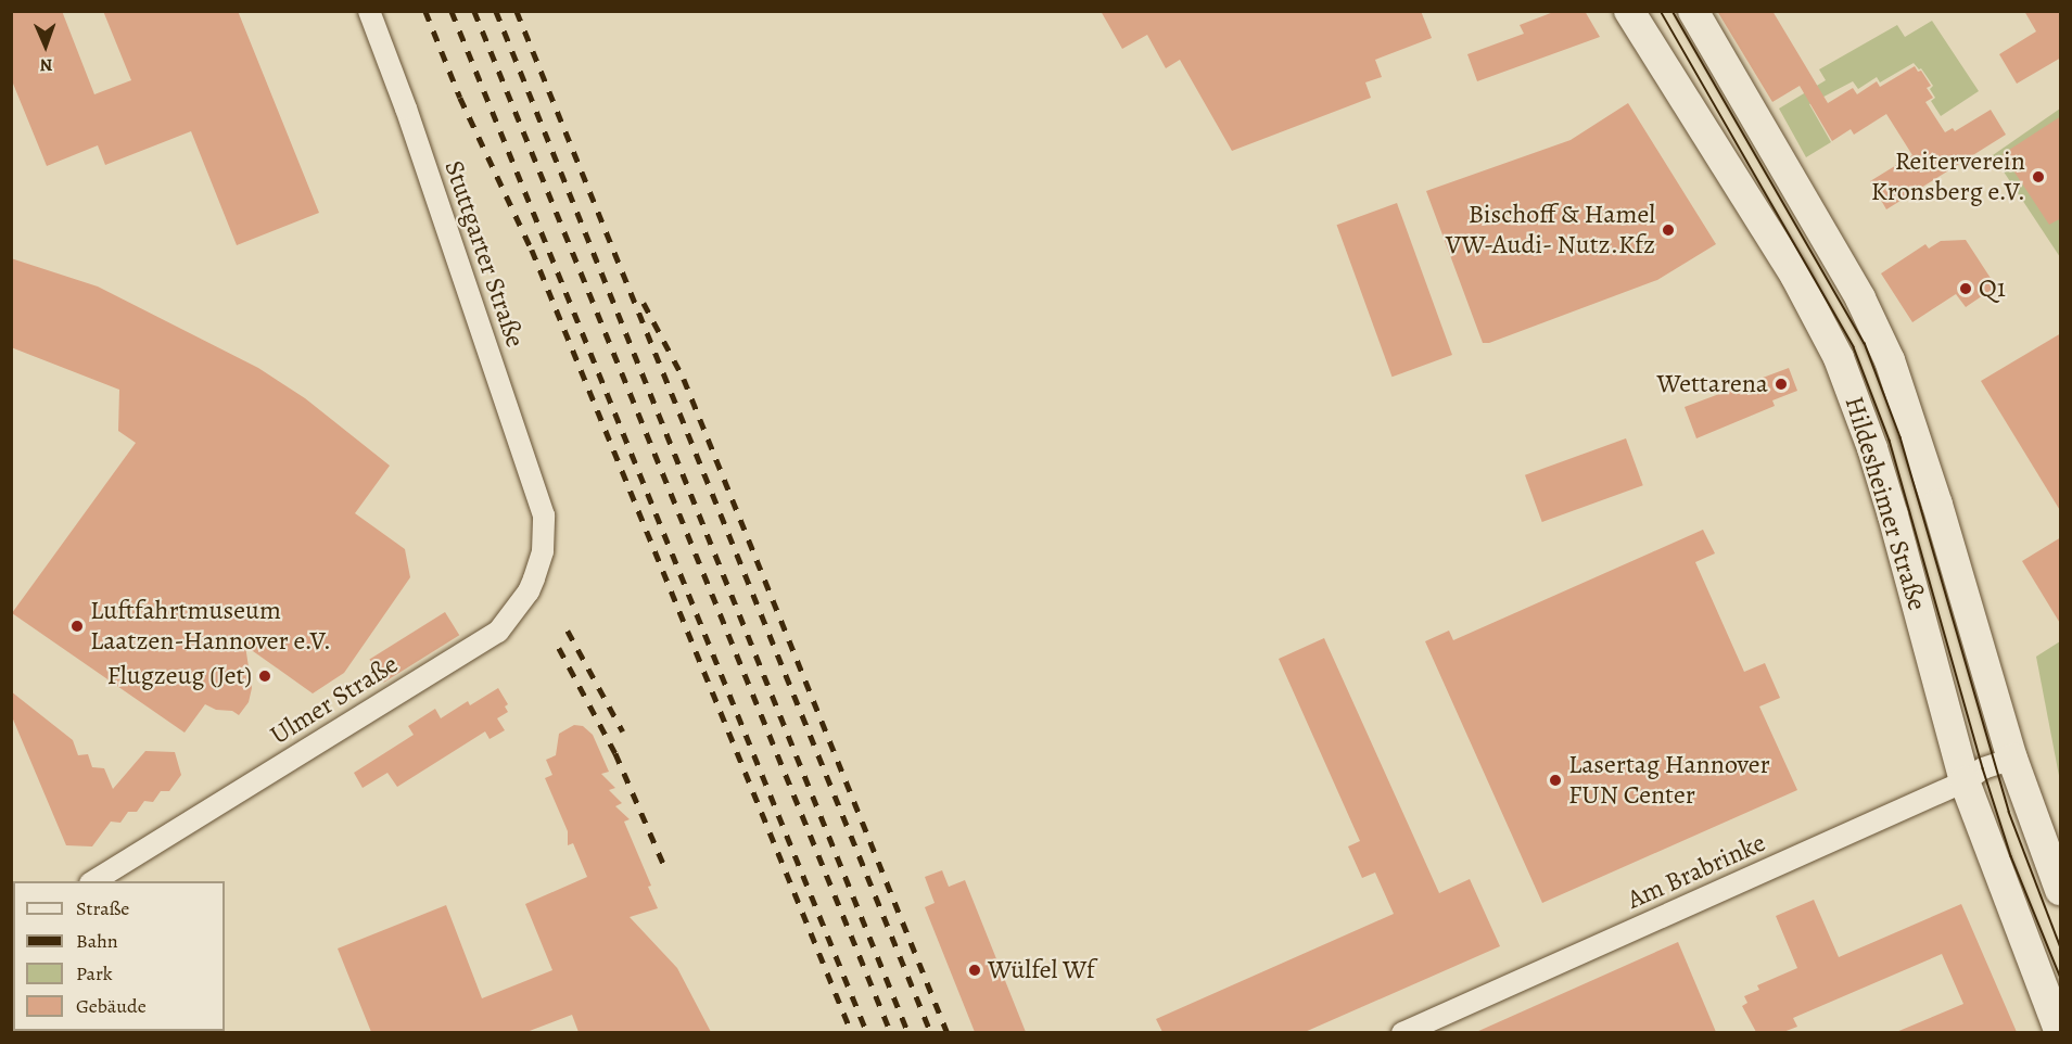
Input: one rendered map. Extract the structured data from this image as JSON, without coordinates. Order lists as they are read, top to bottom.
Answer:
{
  "streets": {
    "main road": ["Hildesheimer Straße"],
    "street": ["Stuttgarter Straße", "Ulmer Straße", "Am Brabrinke"]
  },
  "crossings": [
    ["Stuttgarter Straße", "Ulmer Straße"],
    ["Hildesheimer Straße", "Am Brabrinke"]
  ],
  "places": [
    "Reiterverein Kronsberg e.V.",
    "Bischoff & Hamel VW-Audi- Nutz.Kfz",
    "Q1",
    "Wettarena",
    "Luftfahrtmuseum Laatzen-Hannover e.V.",
    "Flugzeug (Jet)",
    "Lasertag Hannover FUN Center",
    "Wülfel Wf"
  ],
  "legend": [
    "Straße",
    "Bahn",
    "Park",
    "Gebäude"
  ],
  "north": "bottom"
}
